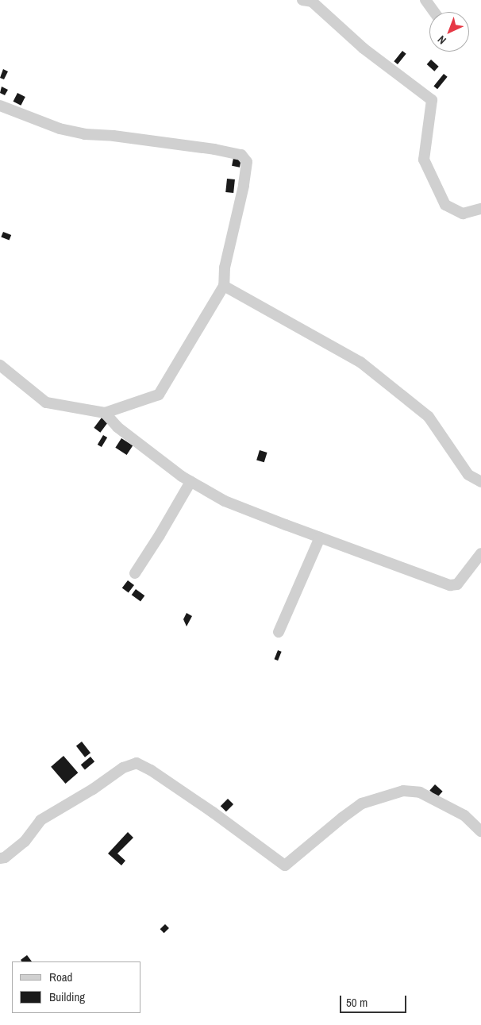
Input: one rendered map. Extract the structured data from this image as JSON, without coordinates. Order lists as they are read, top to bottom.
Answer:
{
  "legend": ["Road", "Building"],
  "scale_bar": "50 m",
  "north": "bottom left"
}
